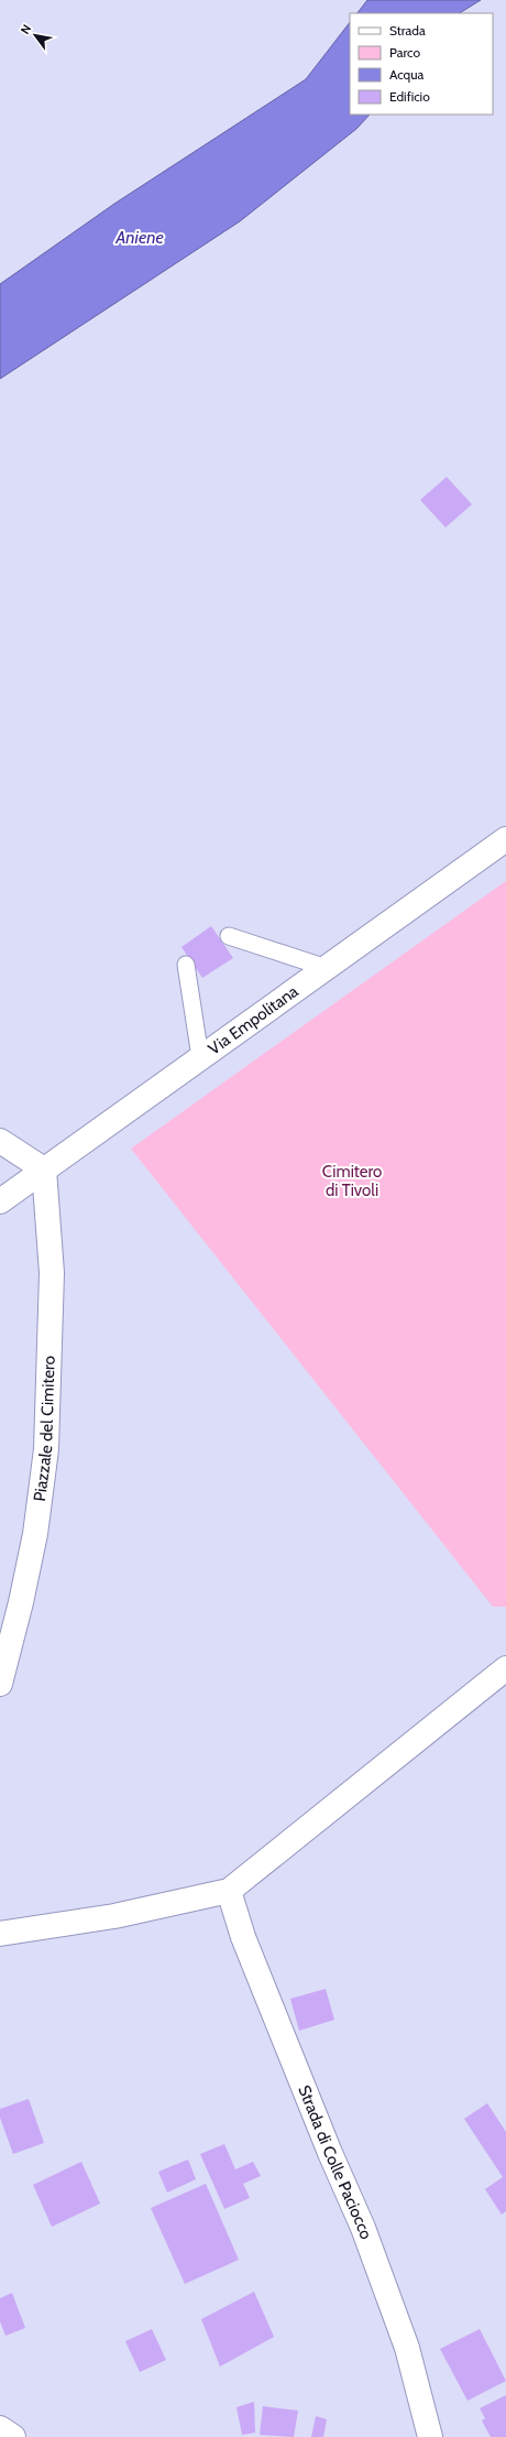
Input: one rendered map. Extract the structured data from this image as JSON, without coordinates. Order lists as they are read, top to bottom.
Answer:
{
  "streets": {
    "street": ["Via Empolitana", "Piazzale del Cimitero", "Strada di Colle Paciocco"]
  },
  "crossings": [
    ["Via Empolitana", "Piazzale del Cimitero"]
  ],
  "water": ["Aniene"],
  "parks": ["Cimitero di Tivoli"],
  "legend": [
    "Strada",
    "Parco",
    "Acqua",
    "Edificio"
  ],
  "north": "top left"
}
